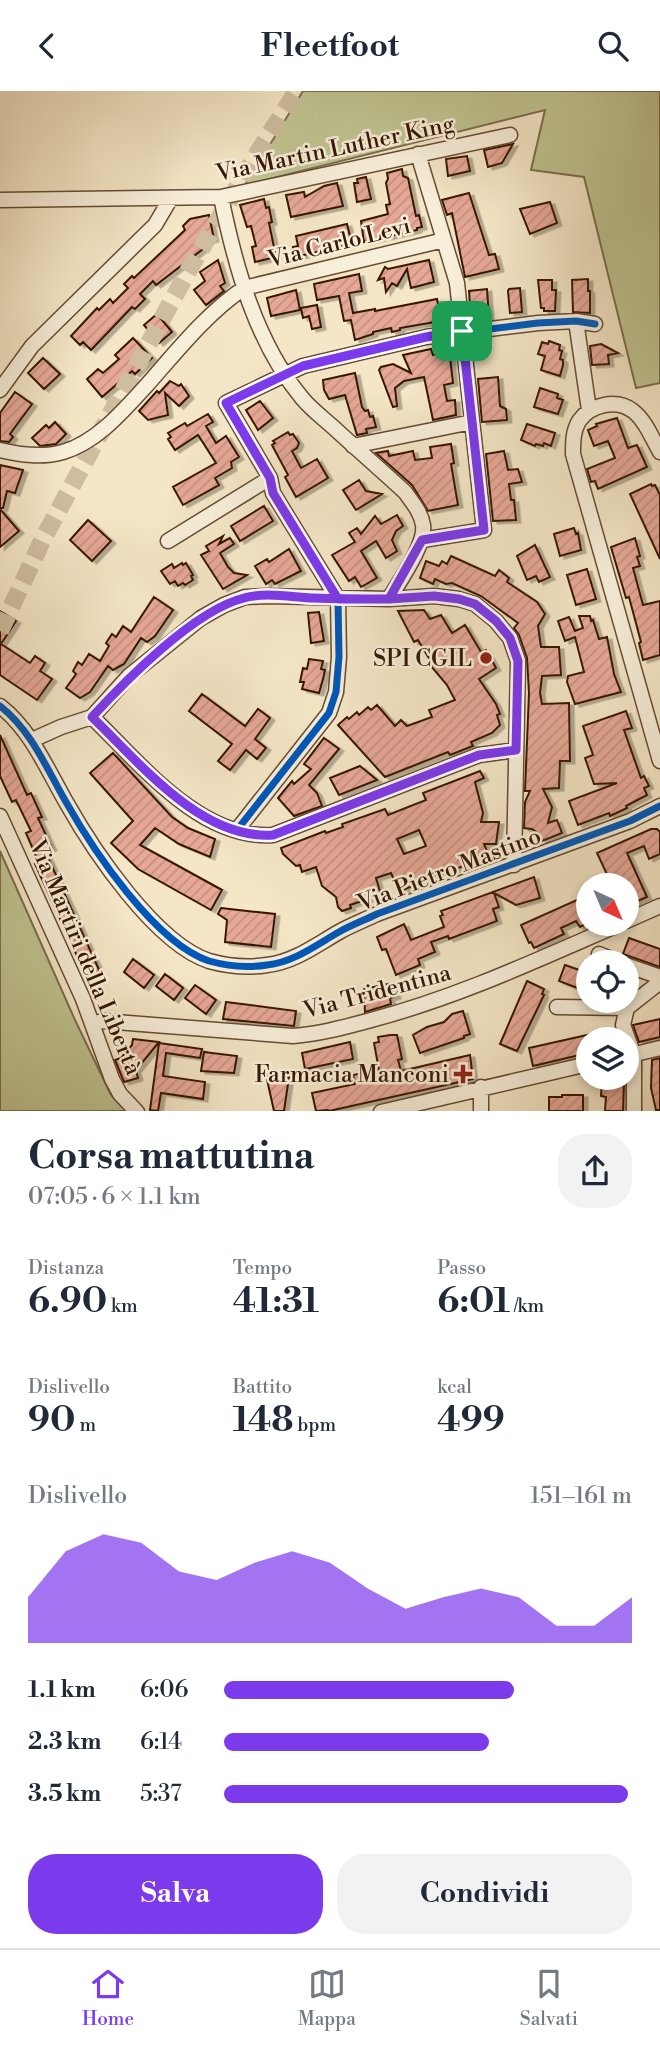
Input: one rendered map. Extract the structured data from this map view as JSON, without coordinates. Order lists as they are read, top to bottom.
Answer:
{
  "streets": {
    "street": [
      "Via Martin Luther King",
      "Via Carlo Levi",
      "Via Pietro Mastino",
      "Via Martiri della Libertà",
      "Via Tridentina"
    ]
  },
  "crossings": [
    ["Via Martiri della Libertà", "Via Tridentina"]
  ],
  "places": {
    "other": ["SPI CGIL"],
    "health": ["Farmacia Manconi"]
  },
  "north": "bottom right",
  "page": {
    "header": "Fleetfoot",
    "heading": ["Corsa mattutina", "07:05 · 6 × 1.1 km"],
    "stats": [
      ["Distanza", "6.90 km"],
      ["Tempo", "41:31"],
      ["Passo", "6:01 /km"],
      ["Dislivello", "90 m"],
      ["Battito", "148 bpm"],
      ["kcal", "499"]
    ],
    "chart": ["Dislivello", "151–161 m"],
    "list": [
      {
        "name": "1.1 km",
        "note": "6:06"
      },
      {
        "name": "2.3 km",
        "note": "6:14"
      },
      {
        "name": "3.5 km",
        "note": "5:37"
      }
    ],
    "buttons": ["Salva", "Condividi"],
    "tabs": ["Home", "Mappa", "Salvati"]
  }
}
